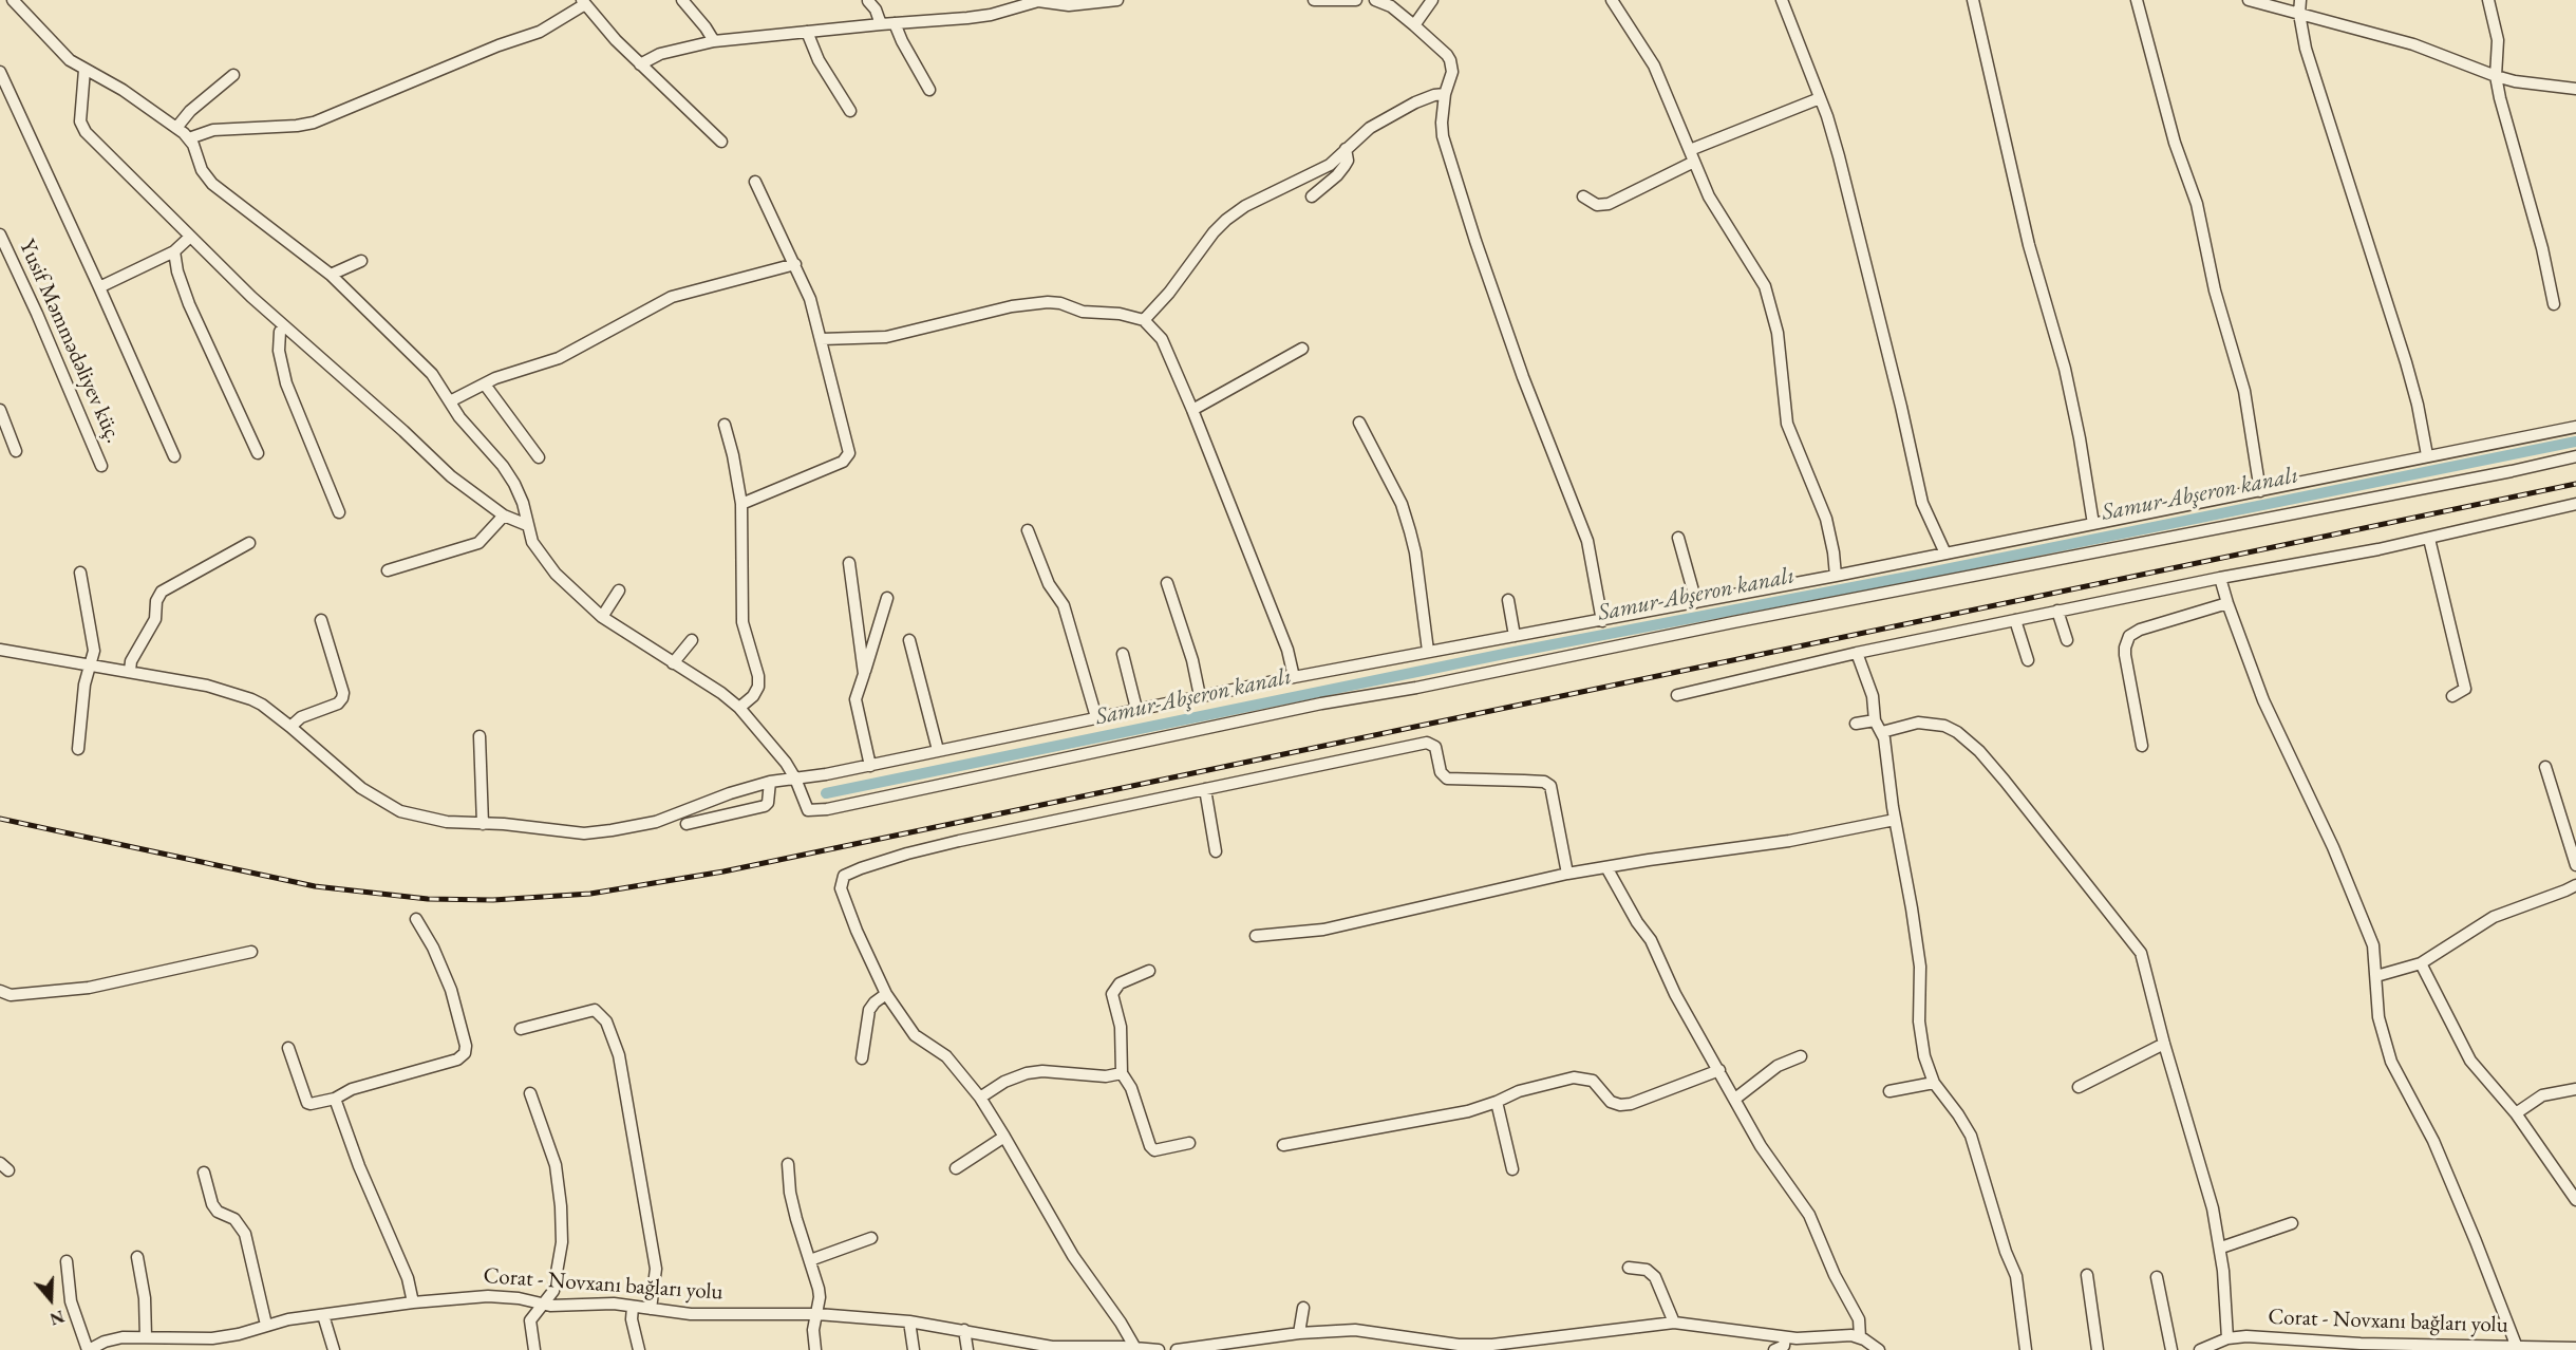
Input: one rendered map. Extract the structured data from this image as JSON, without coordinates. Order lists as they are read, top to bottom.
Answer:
{
  "streets": {
    "street": ["Yusif Məmmədəliyev küç.", "Corat - Novxanı bağları yolu"]
  },
  "water": ["Samur-Abşeron kanalı"],
  "north": "bottom"
}
